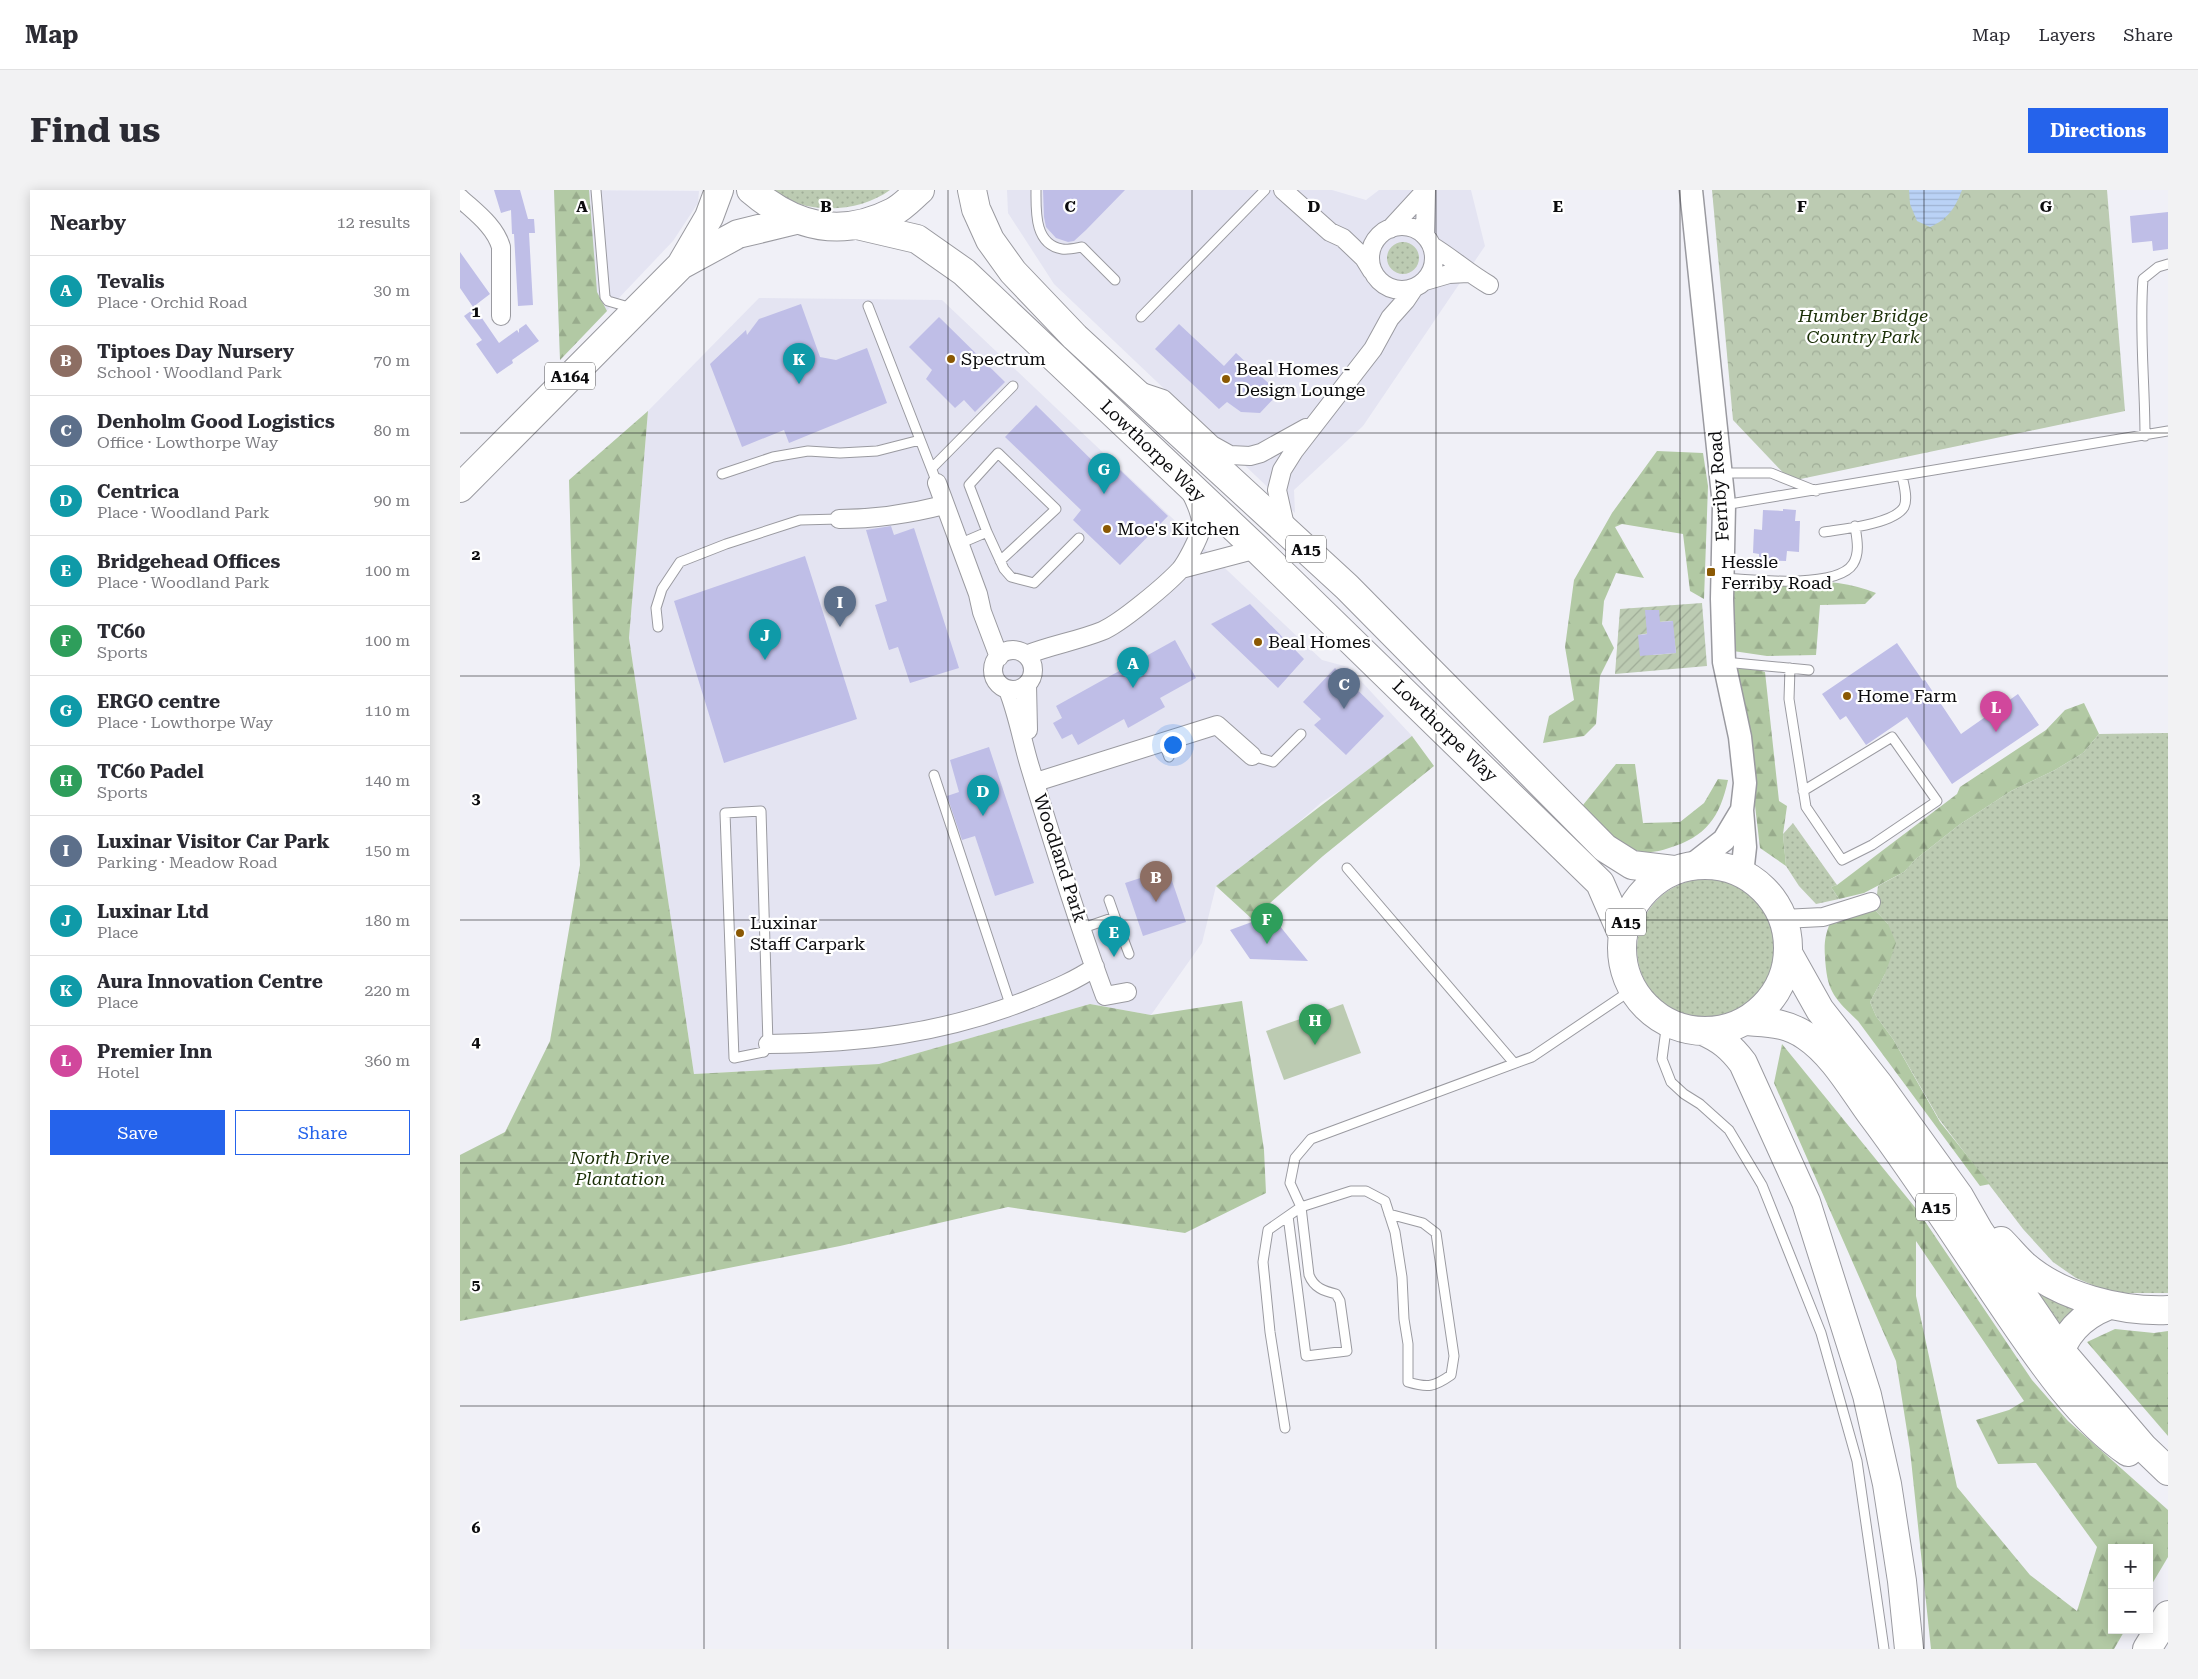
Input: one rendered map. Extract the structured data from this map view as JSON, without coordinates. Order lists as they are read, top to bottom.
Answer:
{
  "streets": {
    "highway": ["A164", "Lowthorpe Way", "A15"],
    "street": ["Ferriby Road", "Woodland Park"]
  },
  "crossings": [
    ["Lowthorpe Way", "Ferriby Road"],
    ["Lowthorpe Way", "A15"],
    ["Ferriby Road", "A15"]
  ],
  "parks": ["Humber Bridge Country Park", "North Drive Plantation"],
  "places": {
    "other": [
      "Spectrum",
      "Beal Homes - Design Lounge",
      "Moe's Kitchen",
      "Beal Homes",
      "Home Farm",
      "Luxinar Staff Carpark"
    ],
    "transit": ["Hessle Ferriby Road"]
  },
  "page": {
    "header": "Map",
    "nav": ["Map", "Layers", "Share"],
    "buttons": [
      "Directions",
      ["Save", "Share"]
    ],
    "title": "Find us",
    "heading": ["Nearby", "12 results"],
    "list": [
      {
        "mark": "A",
        "name": "Tevalis",
        "note": "Place · Orchid Road",
        "value": "30 m"
      },
      {
        "mark": "B",
        "name": "Tiptoes Day Nursery",
        "note": "School · Woodland Park",
        "value": "70 m"
      },
      {
        "mark": "C",
        "name": "Denholm Good Logistics",
        "note": "Office · Lowthorpe Way",
        "value": "80 m"
      },
      {
        "mark": "D",
        "name": "Centrica",
        "note": "Place · Woodland Park",
        "value": "90 m"
      },
      {
        "mark": "E",
        "name": "Bridgehead Offices",
        "note": "Place · Woodland Park",
        "value": "100 m"
      },
      {
        "mark": "F",
        "name": "TC60",
        "note": "Sports",
        "value": "100 m"
      },
      {
        "mark": "G",
        "name": "ERGO centre",
        "note": "Place · Lowthorpe Way",
        "value": "110 m"
      },
      {
        "mark": "H",
        "name": "TC60 Padel",
        "note": "Sports",
        "value": "140 m"
      },
      {
        "mark": "I",
        "name": "Luxinar Visitor Car Park",
        "note": "Parking · Meadow Road",
        "value": "150 m"
      },
      {
        "mark": "J",
        "name": "Luxinar Ltd",
        "note": "Place",
        "value": "180 m"
      },
      {
        "mark": "K",
        "name": "Aura Innovation Centre",
        "note": "Place",
        "value": "220 m"
      },
      {
        "mark": "L",
        "name": "Premier Inn",
        "note": "Hotel",
        "value": "360 m"
      }
    ],
    "pins": [
      "K",
      "G",
      "I",
      "J",
      "A",
      "C",
      "L",
      "D",
      "B",
      "F",
      "E",
      "H"
    ],
    "map_buttons": ["+", "−"]
  },
  "grid": {
    "columns": [
      "A",
      "B",
      "C",
      "D",
      "E",
      "F",
      "G"
    ],
    "rows": [
      "1",
      "2",
      "3",
      "4",
      "5",
      "6"
    ]
  }
}
